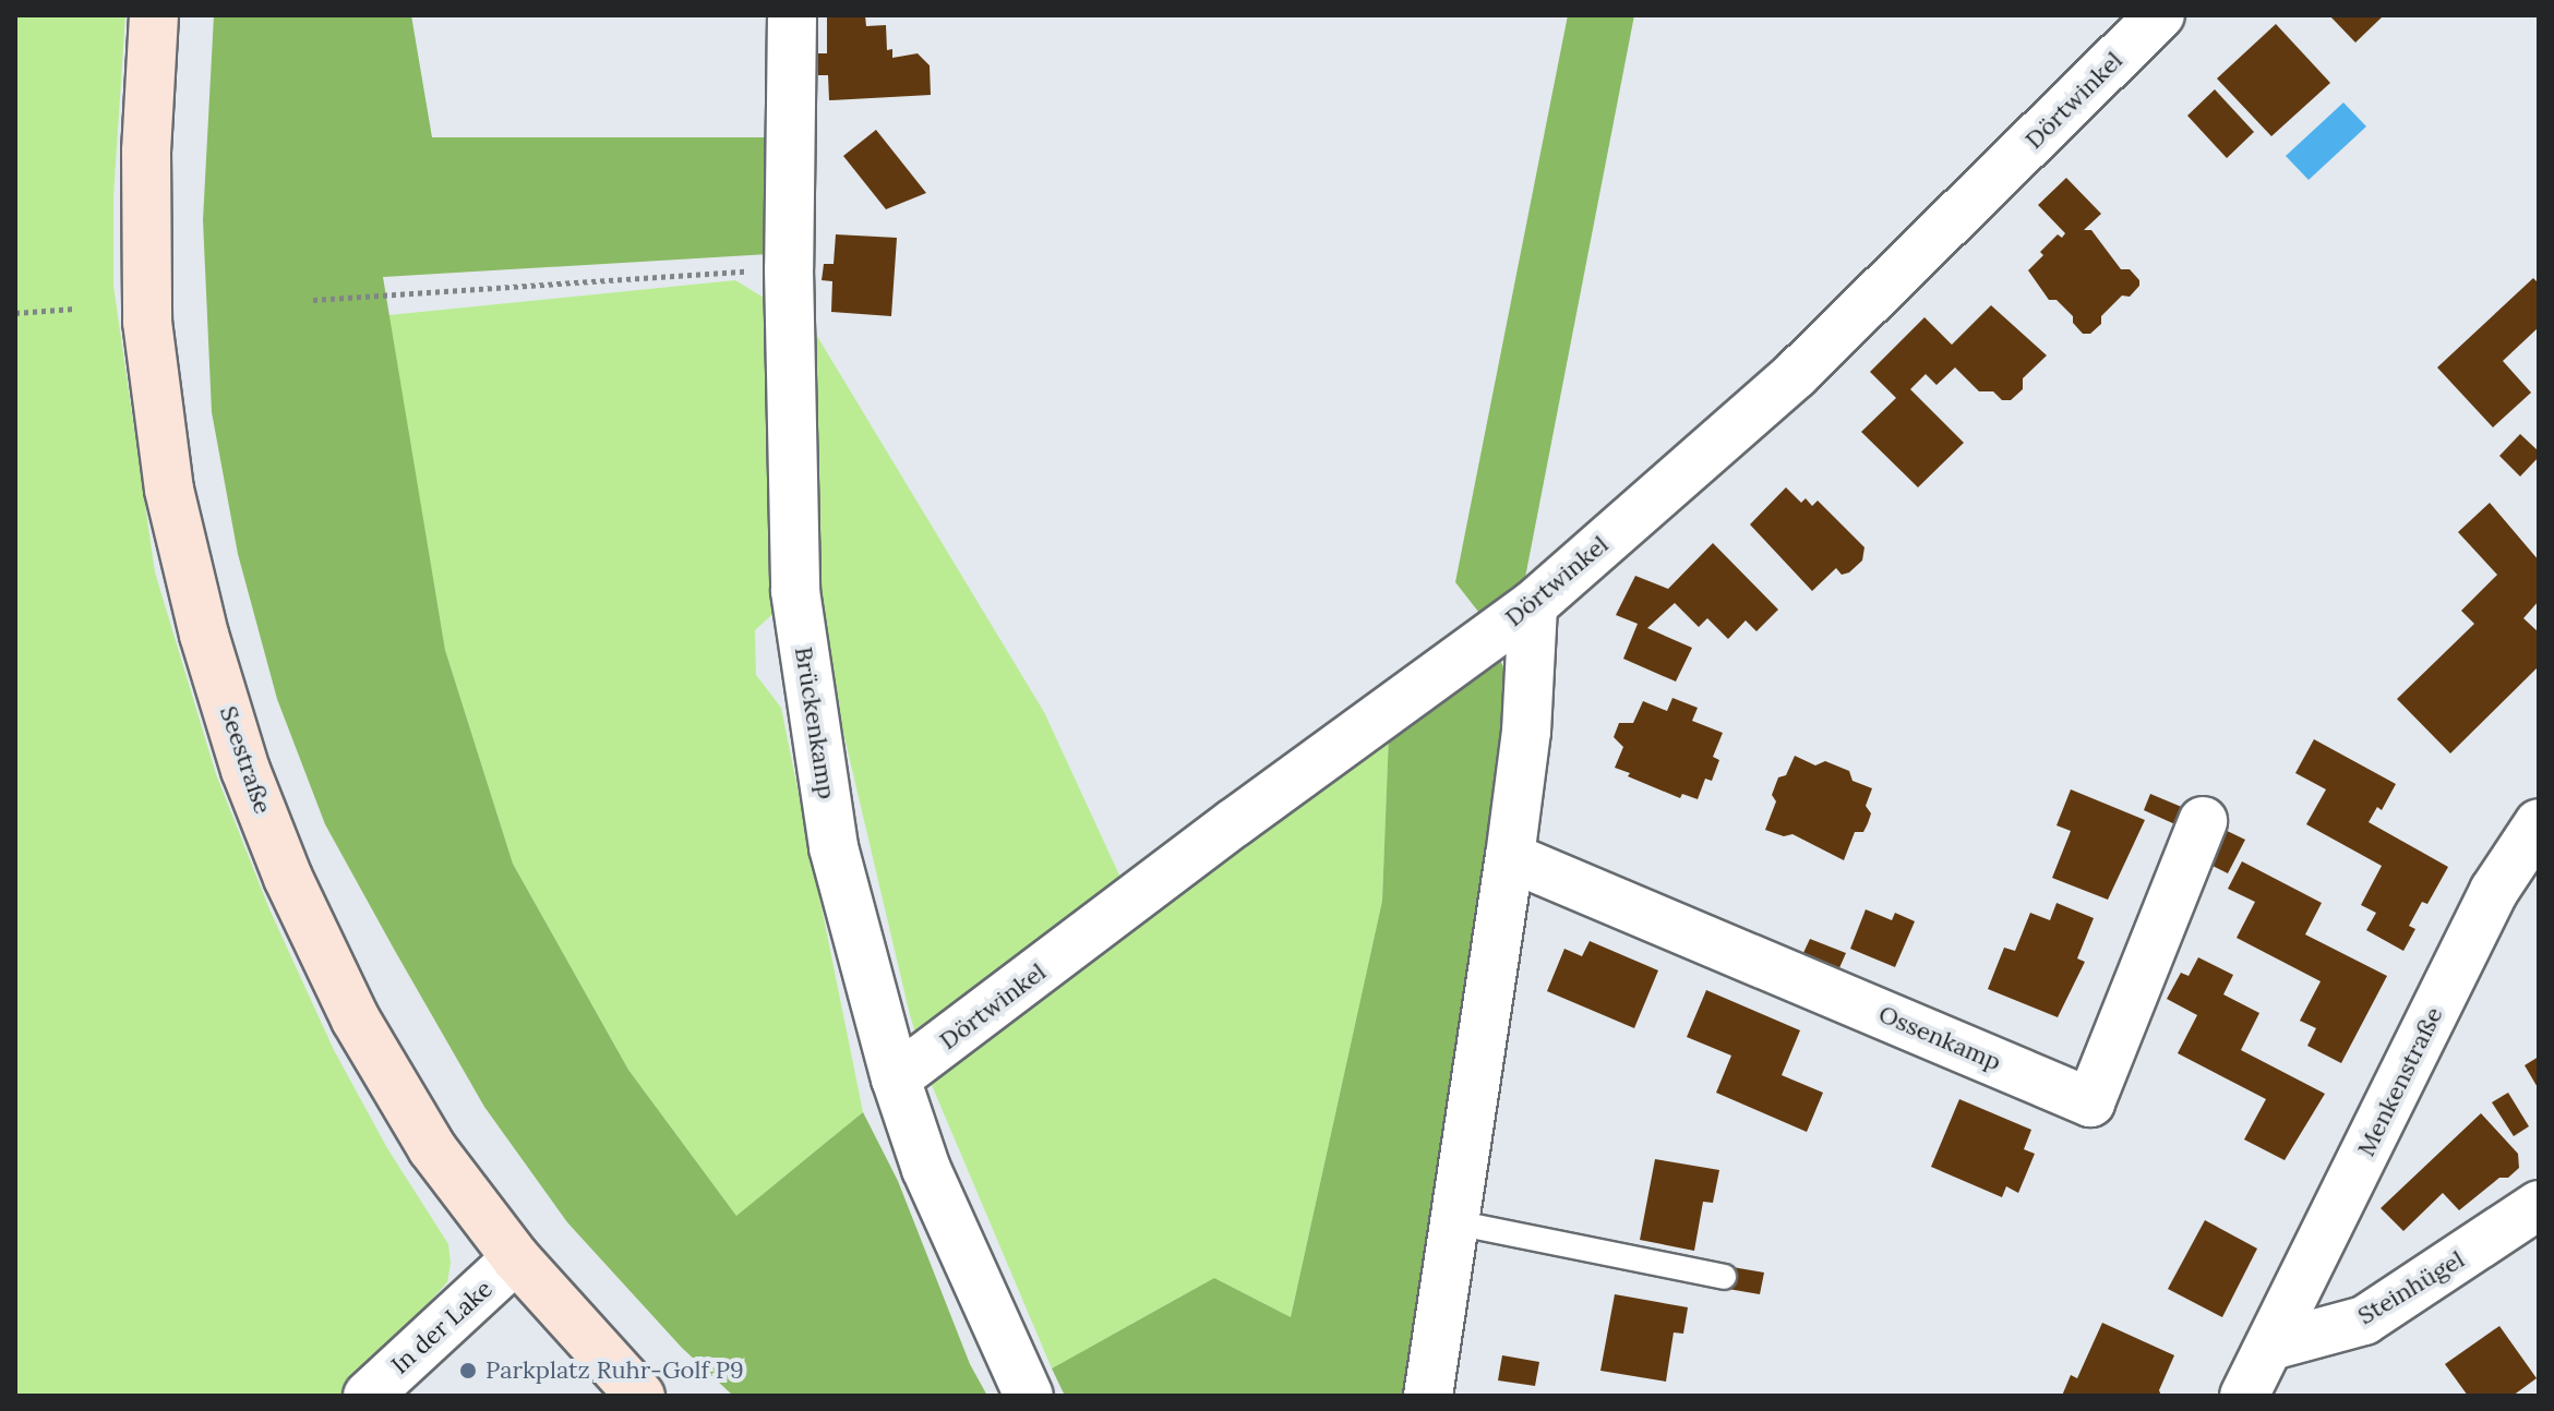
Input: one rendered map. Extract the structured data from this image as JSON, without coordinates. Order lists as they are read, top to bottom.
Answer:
{
  "streets": {
    "main road": ["Seestraße"],
    "street": [
      "Dörtwinkel",
      "Brückenkamp",
      "Ossenkamp",
      "Menkenstraße",
      "Steinhügel",
      "In der Lake"
    ]
  },
  "crossings": [
    ["Dörtwinkel", "Brückenkamp"],
    ["Seestraße", "In der Lake"],
    ["Menkenstraße", "Steinhügel"]
  ],
  "places": ["Parkplatz Ruhr-Golf P9"]
}
